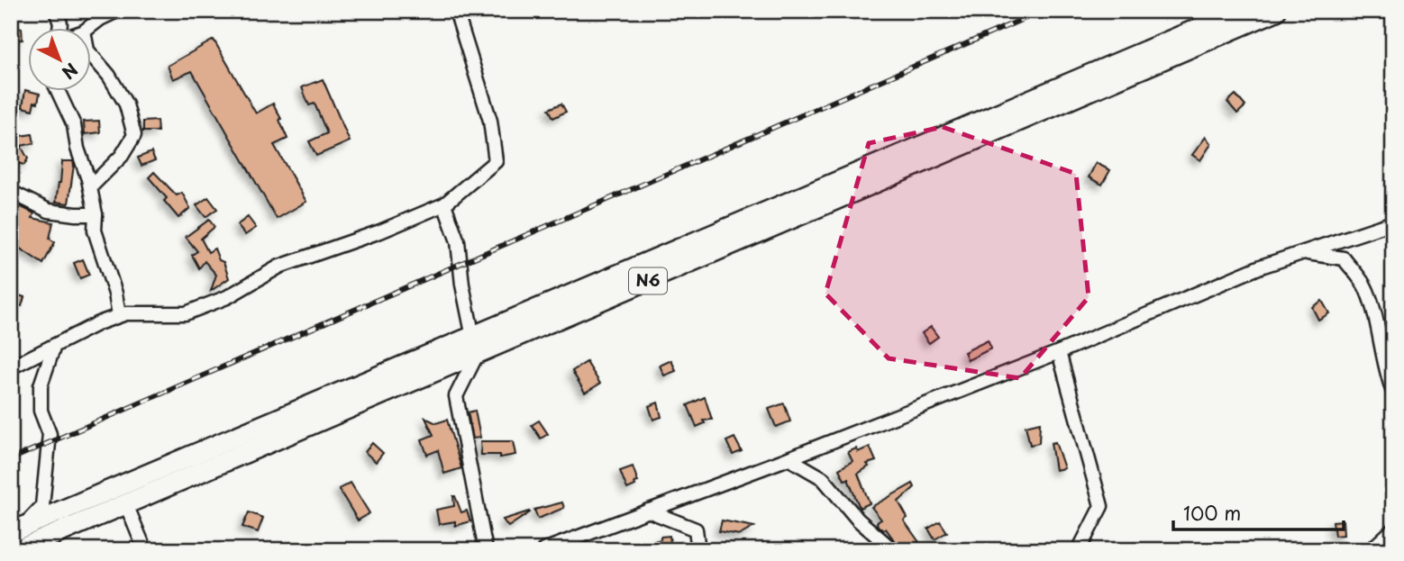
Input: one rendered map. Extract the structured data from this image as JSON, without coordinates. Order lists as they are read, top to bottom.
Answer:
{
  "streets": {
    "highway": ["N6"]
  },
  "scale_bar": "100 m",
  "north": "bottom right"
}
